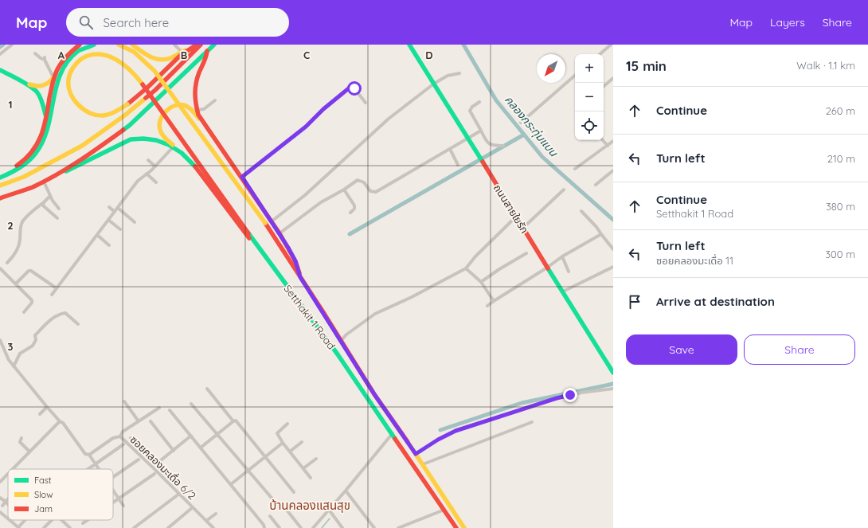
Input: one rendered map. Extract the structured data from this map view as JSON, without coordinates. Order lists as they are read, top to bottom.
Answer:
{
  "streets": {
    "main road": ["ถนนสายใยรัก", "Setthakit 1 Road"],
    "street": ["ซอยคลองมะเดื่อ 6/2"]
  },
  "districts": ["บ้านคลองแสนสุข"],
  "water": ["คลองกระทุ่มแบน"],
  "legend": ["Fast", "Slow", "Jam"],
  "north": "bottom left",
  "page": {
    "header": "Map",
    "search": "Search here",
    "nav": ["Map", "Layers", "Share"],
    "heading": ["15 min", "Walk · 1.1 km"],
    "map_buttons": ["+", "−"],
    "list": [
      ["Continue", "260 m"],
      ["Turn left", "210 m"],
      ["Continue", "Setthakit 1 Road", "380 m"],
      ["Turn left", "ซอยคลองมะเดื่อ 11", "300 m"],
      "Arrive at destination"
    ],
    "buttons": ["Save", "Share"]
  },
  "grid": {
    "columns": [
      "A",
      "B",
      "C",
      "D"
    ],
    "rows": ["1", "2", "3"]
  }
}
